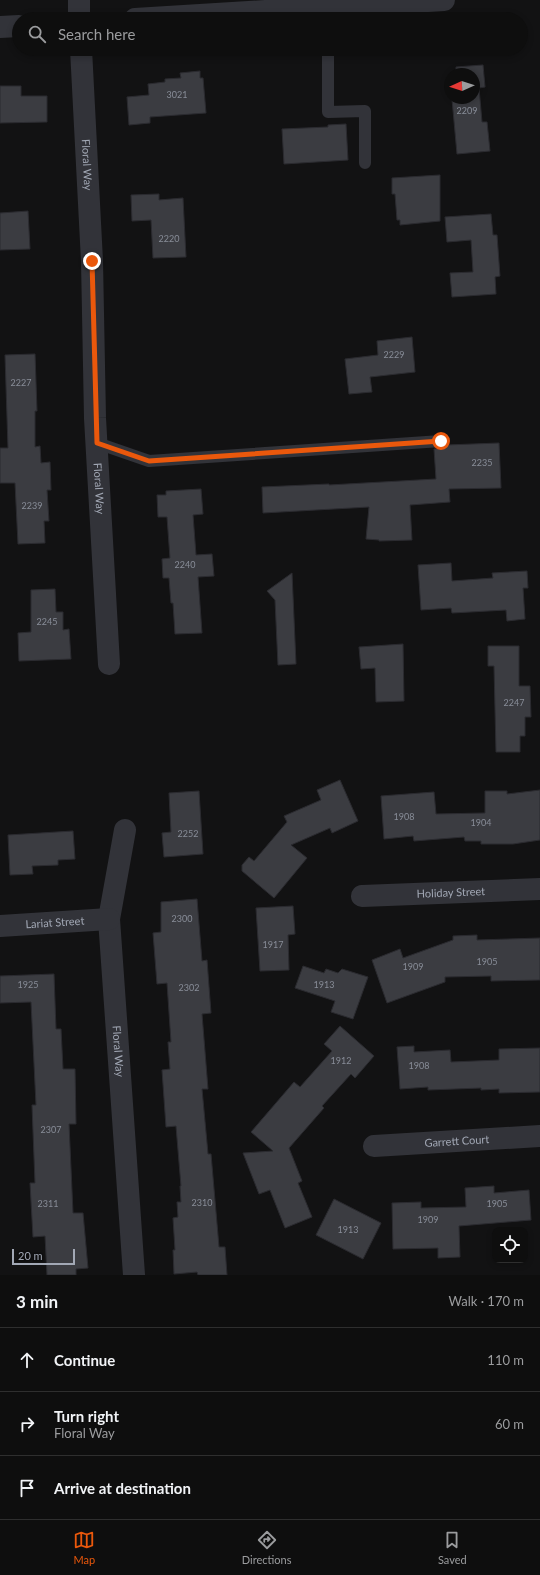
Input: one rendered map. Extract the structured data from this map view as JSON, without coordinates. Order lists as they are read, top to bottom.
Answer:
{
  "streets": {
    "street": [
      "Floral Way",
      "Holiday Street",
      "Lariat Street",
      "Garrett Court"
    ]
  },
  "crossings": [
    ["Floral Way", "Lariat Street"]
  ],
  "house_numbers": [
    "3021",
    "2209",
    "2220",
    "2229",
    "2227",
    "2235",
    "2239",
    "2240",
    "2245",
    "2247",
    "1908",
    "1904",
    "2252",
    "2300",
    "1917",
    "1905",
    "1909",
    "1925",
    "1913",
    "2302",
    "1912",
    "1908",
    "2307",
    "2310",
    "2311",
    "1905",
    "1909",
    "1913"
  ],
  "scale_bar": "20 m",
  "north": "left",
  "page": {
    "search": "Search here",
    "scale": "20 m",
    "heading": ["3 min", "Walk · 170 m"],
    "list": [
      ["Continue", "110 m"],
      ["Turn right", "Floral Way", "60 m"],
      "Arrive at destination"
    ],
    "nav": ["Map", "Directions", "Saved"]
  }
}
